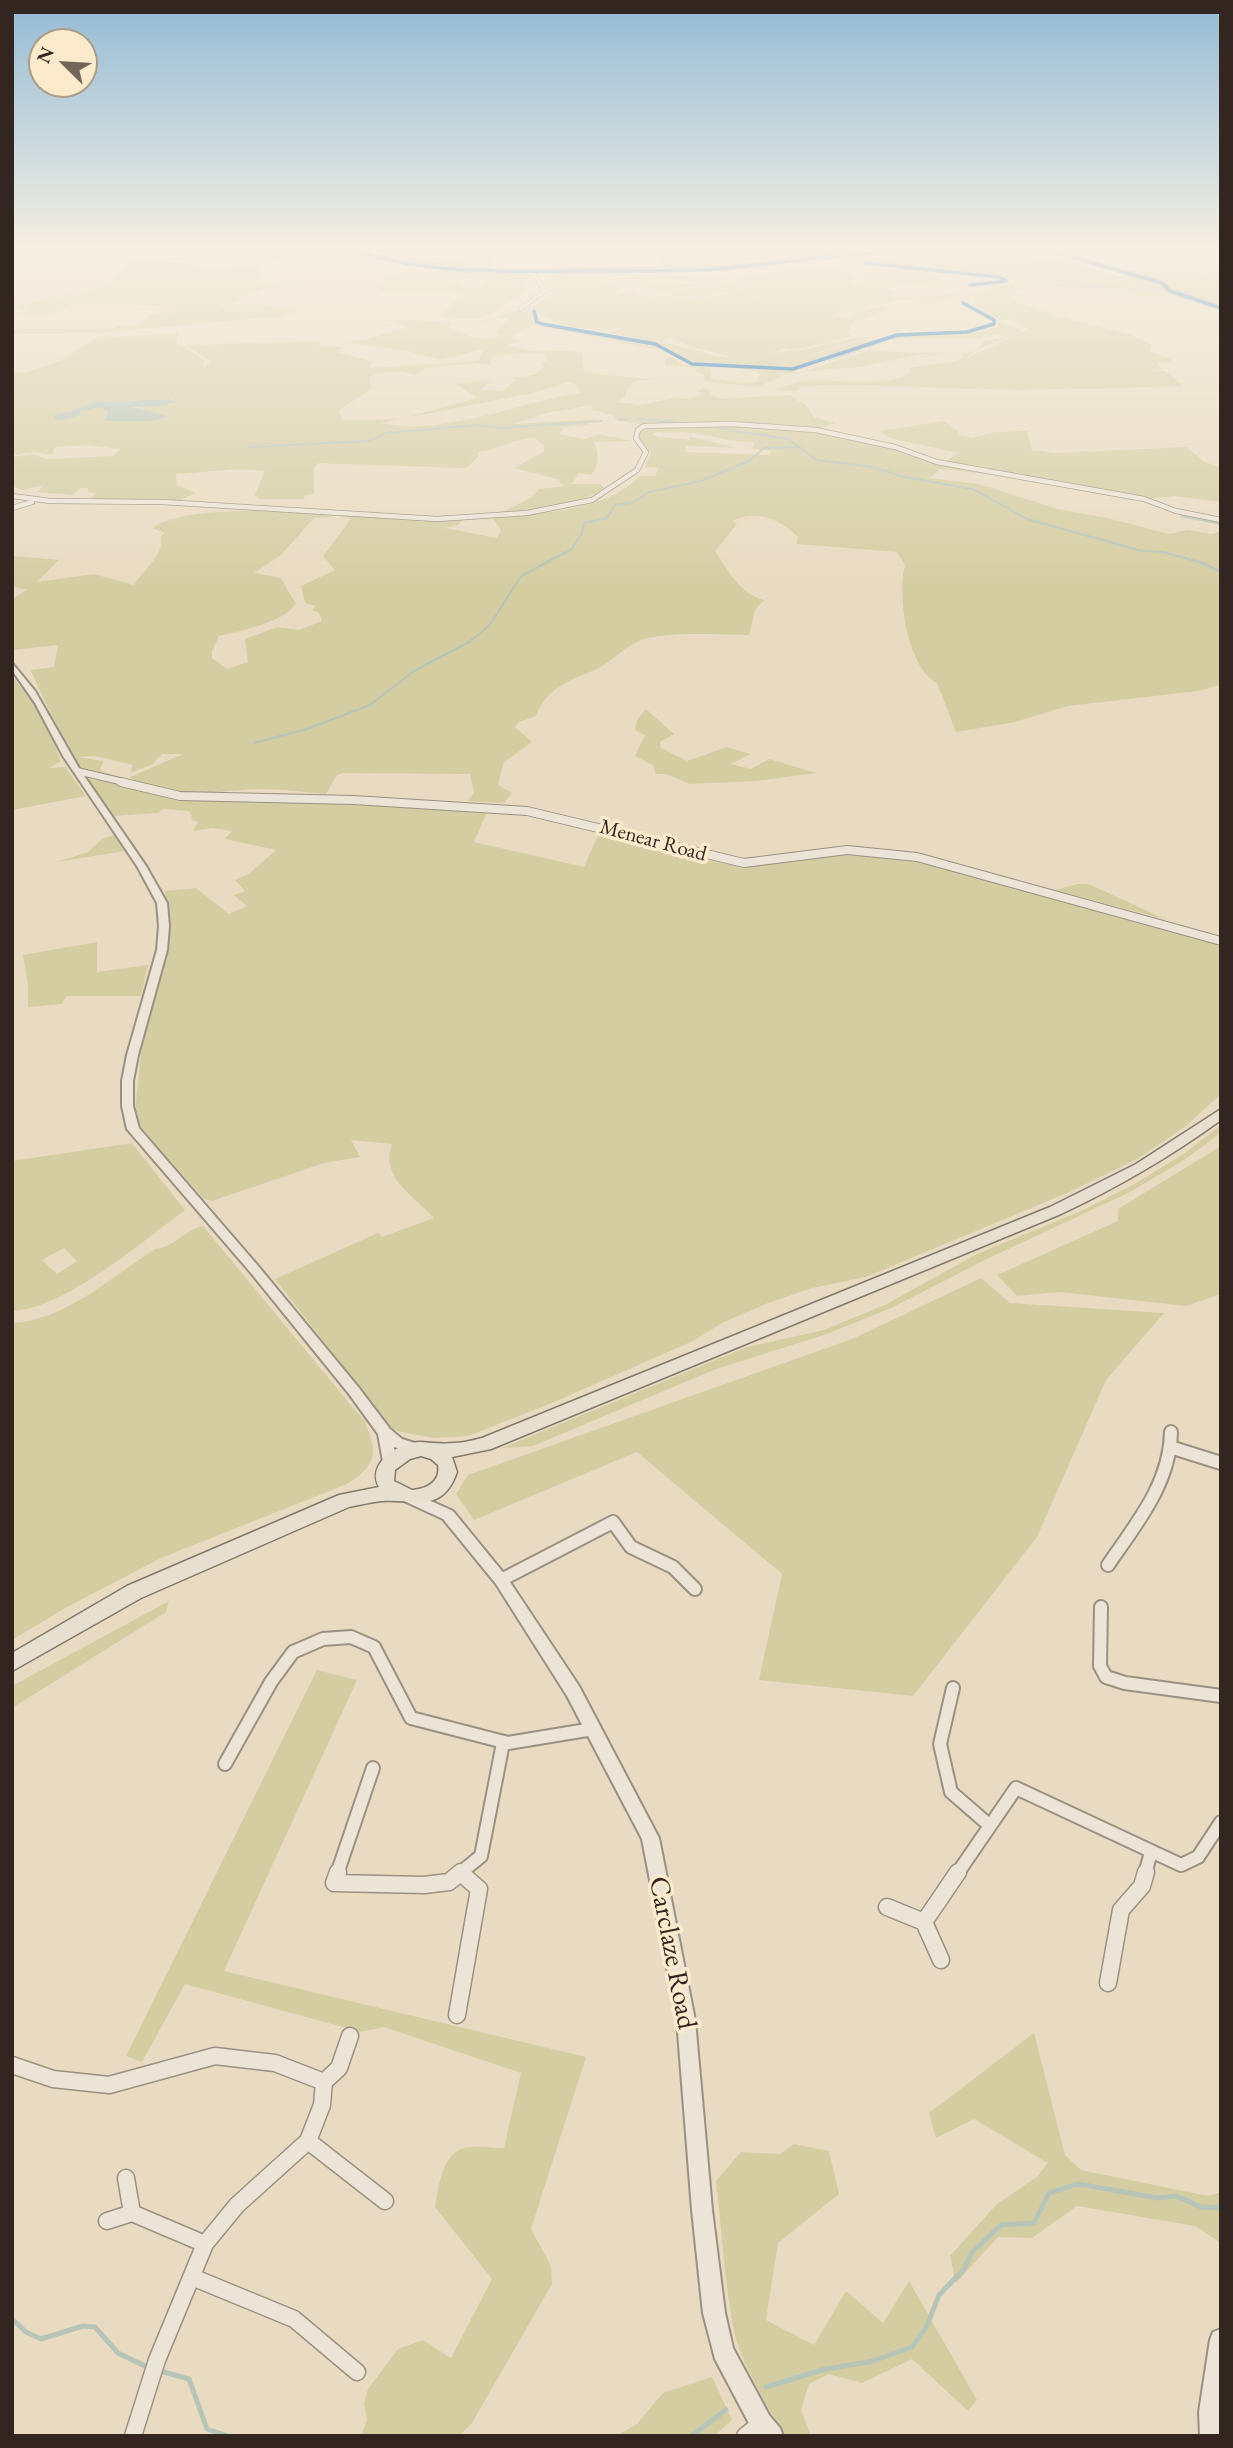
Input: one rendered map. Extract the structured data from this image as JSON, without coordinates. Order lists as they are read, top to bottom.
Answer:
{
  "streets": {
    "street": ["Menear Road", "Carclaze Road"]
  },
  "north": "top left"
}
